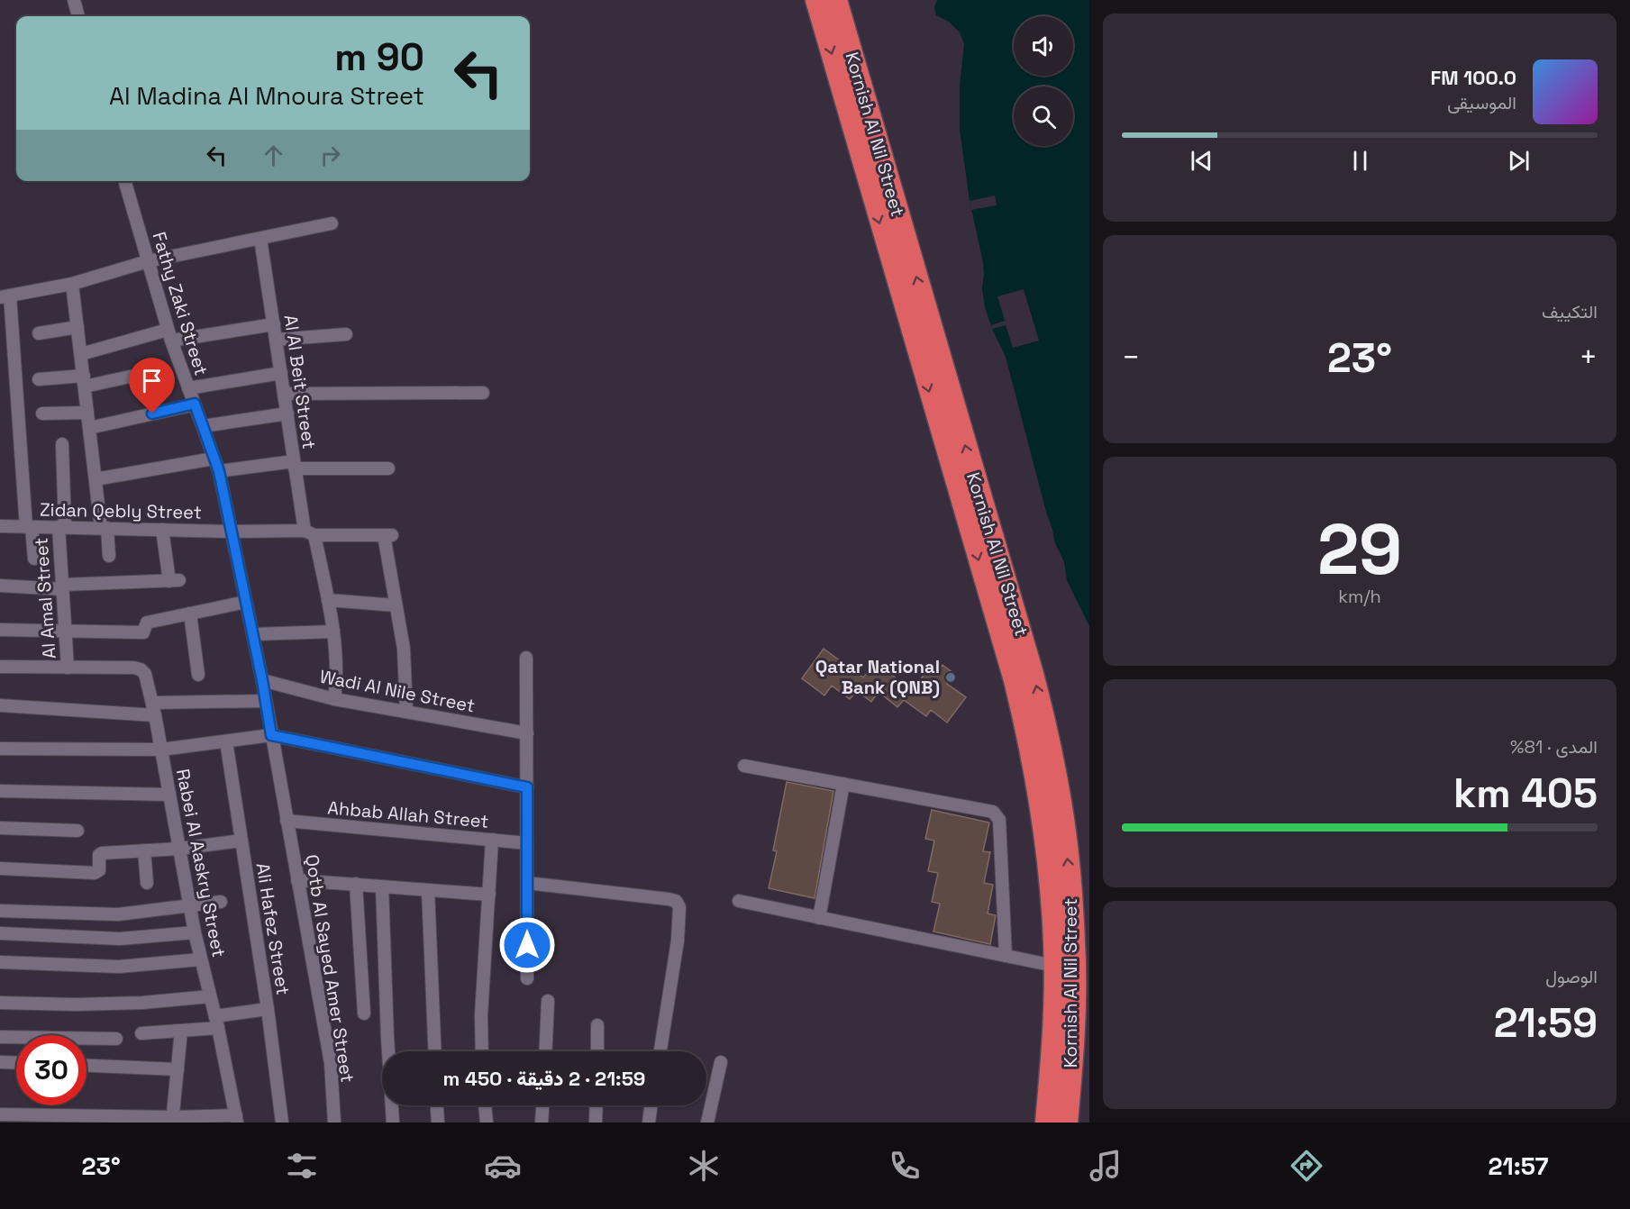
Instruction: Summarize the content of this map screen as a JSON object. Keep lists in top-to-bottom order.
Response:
{
  "streets": {
    "highway": ["Kornish Al Nil Street"],
    "street": [
      "Fathy Zaki Street",
      "Al Al Beit Street",
      "Zidan Qebly Street",
      "Al Amal Street",
      "Wadi Al Nile Street",
      "Ahbab Allah Street",
      "Rabei Al Aaskry Street",
      "Ali Hafez Street",
      "Qotb Al Sayed Amer Street"
    ]
  },
  "crossings": [
    ["Fathy Zaki Street", "Zidan Qebly Street"],
    ["Fathy Zaki Street", "Wadi Al Nile Street"],
    ["Fathy Zaki Street", "Ahbab Allah Street"],
    ["Fathy Zaki Street", "Qotb Al Sayed Amer Street"],
    ["Al Al Beit Street", "Zidan Qebly Street"],
    ["Al Al Beit Street", "Wadi Al Nile Street"],
    ["Zidan Qebly Street", "Al Amal Street"],
    ["Al Amal Street", "Rabei Al Aaskry Street"],
    ["Ahbab Allah Street", "Qotb Al Sayed Amer Street"]
  ],
  "places": ["Qatar National Bank (QNB)"],
  "page": {
    "turn": ["90 m", "Al Madina Al Mnoura Street"],
    "song": ["100.0 FM", "الموسيقى"],
    "tile": [
      "التكييف",
      ["29", "km/h"],
      ["المدى · 81%", "405 km"],
      ["الوصول", "21:59"]
    ],
    "heat": ["−", "23°", "+"],
    "limit": "30",
    "trip": "21:59 · 2 دقيقة · 450 m",
    "tabs": ["21:57", "23°"]
  }
}
